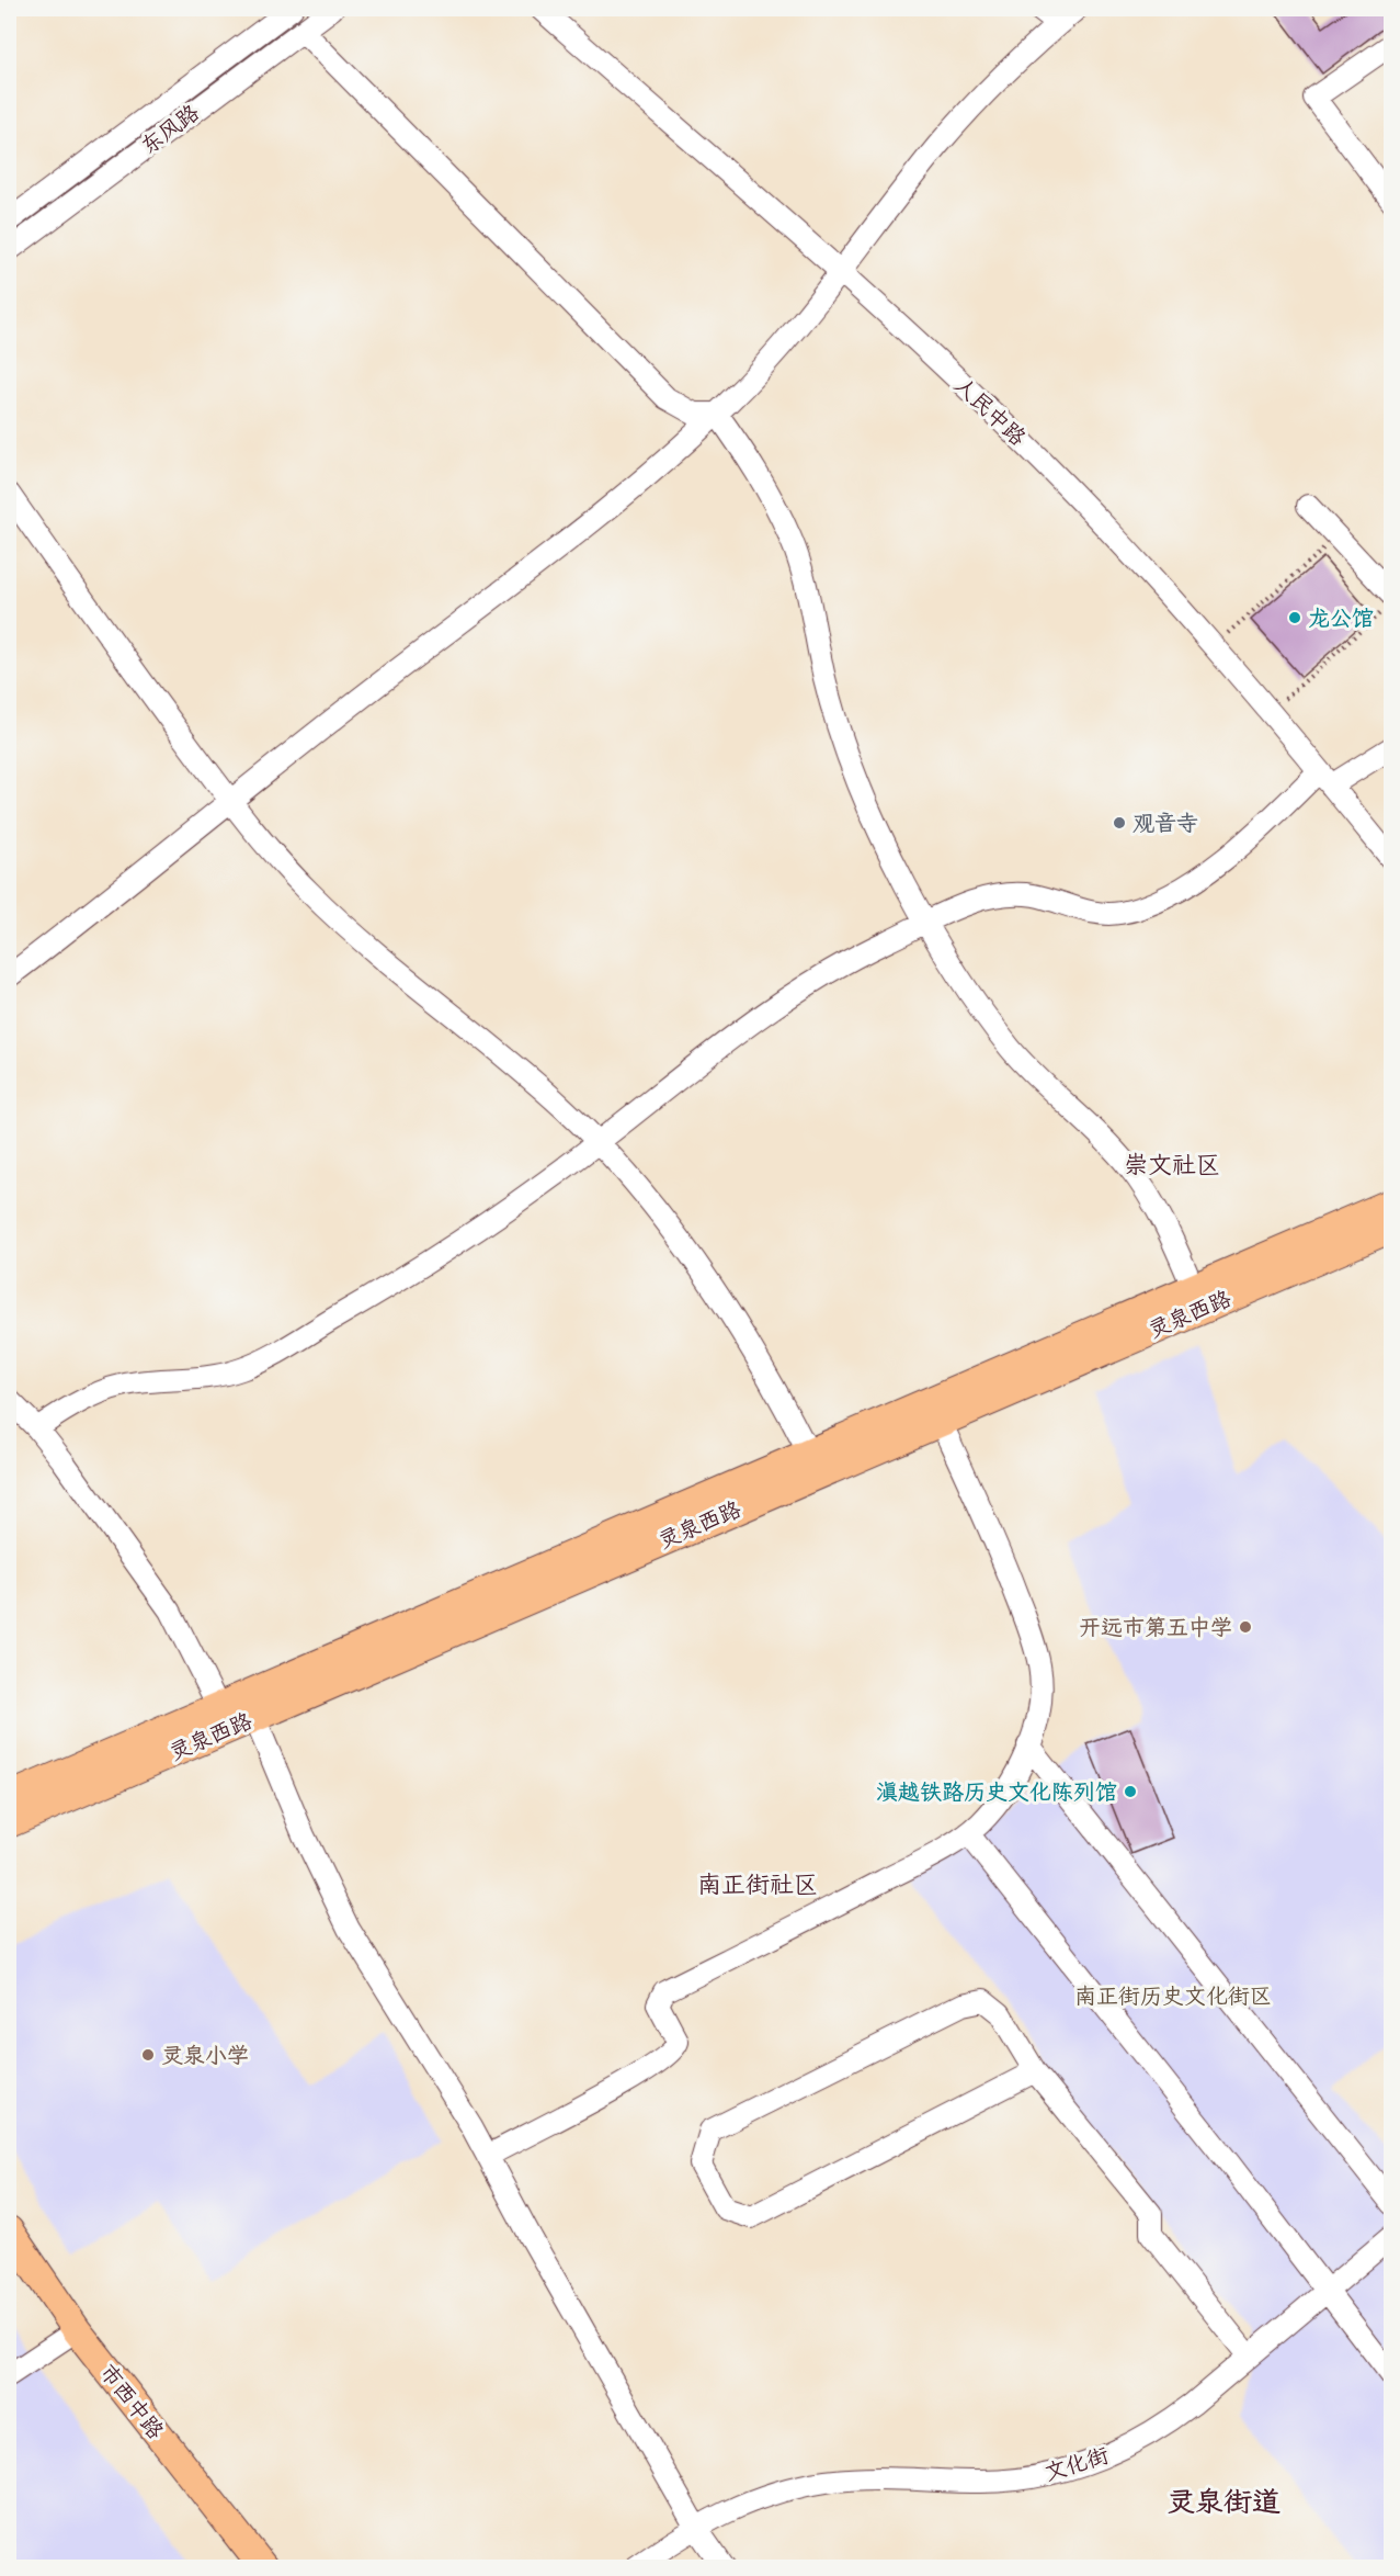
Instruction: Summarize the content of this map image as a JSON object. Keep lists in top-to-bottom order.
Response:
{
  "streets": {
    "main road": ["灵泉西路", "市西中路"],
    "street": ["东风路", "人民中路", "文化街"]
  },
  "districts": ["崇文社区", "南正街社区", "灵泉街道"],
  "parks": ["南正街历史文化街区"],
  "places": [
    "龙公馆",
    "观音寺",
    "开远市第五中学",
    "滇越铁路历史文化陈列馆",
    "灵泉小学"
  ]
}
